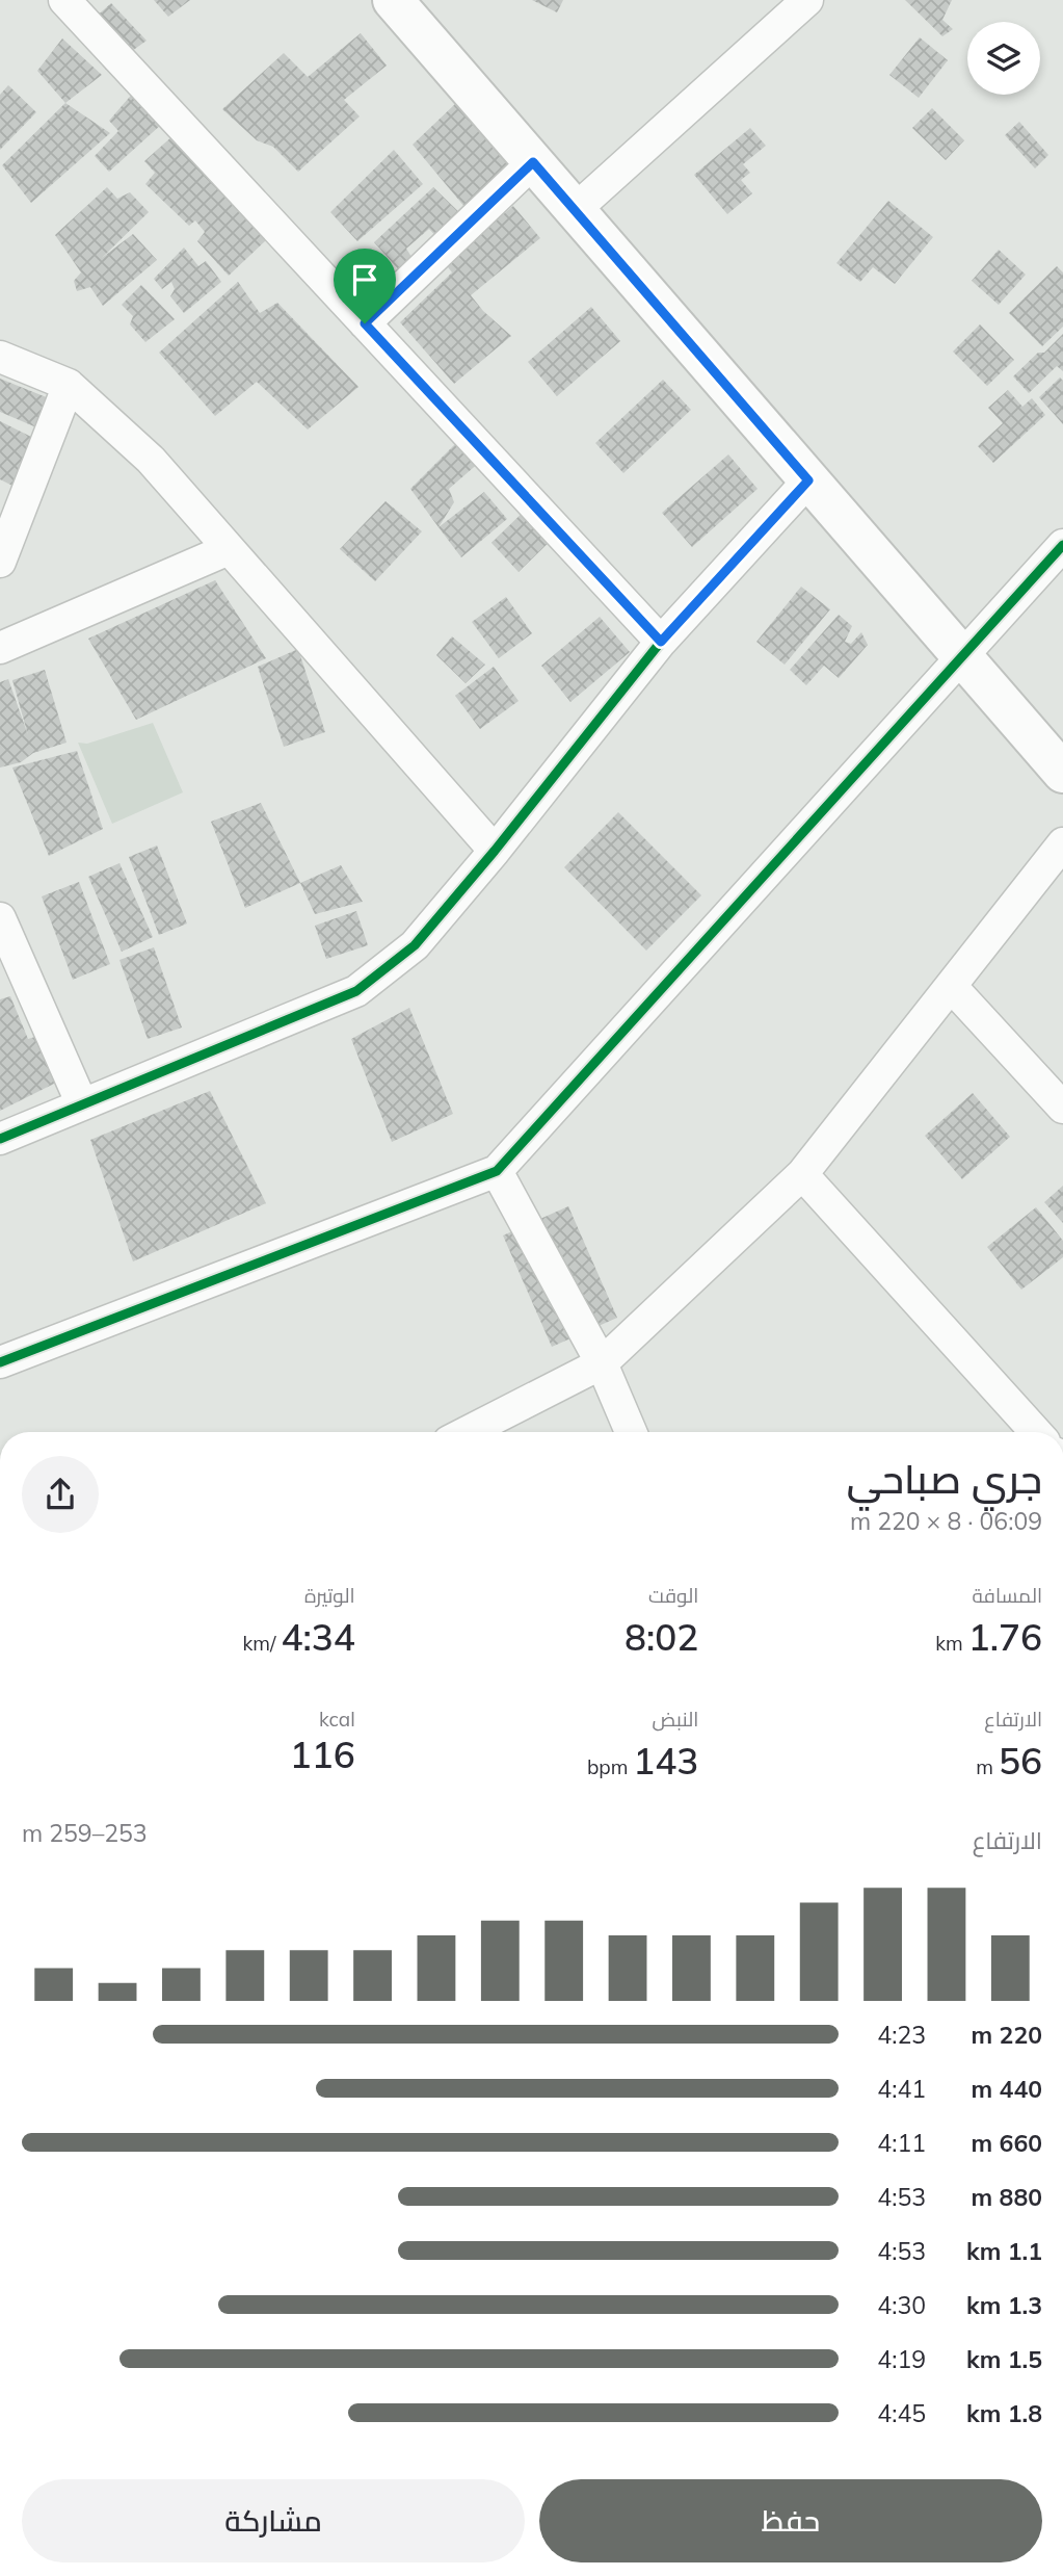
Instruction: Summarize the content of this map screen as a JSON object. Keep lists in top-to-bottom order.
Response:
{
  "page": {
    "heading": ["جري صباحي", "06:09 · 8 × 220 m"],
    "stats": [
      ["المسافة", "1.76 km"],
      ["الوقت", "8:02"],
      ["الوتيرة", "4:34 /km"],
      ["الارتفاع", "56 m"],
      ["النبض", "143 bpm"],
      ["kcal", "116"]
    ],
    "chart": ["الارتفاع", "253–259 m"],
    "list": [
      {
        "name": "220 m",
        "note": "4:23"
      },
      {
        "name": "440 m",
        "note": "4:41"
      },
      {
        "name": "660 m",
        "note": "4:11"
      },
      {
        "name": "880 m",
        "note": "4:53"
      },
      {
        "name": "1.1 km",
        "note": "4:53"
      },
      {
        "name": "1.3 km",
        "note": "4:30"
      },
      {
        "name": "1.5 km",
        "note": "4:19"
      },
      {
        "name": "1.8 km",
        "note": "4:45"
      }
    ],
    "buttons": ["حفظ", "مشاركة"]
  }
}
